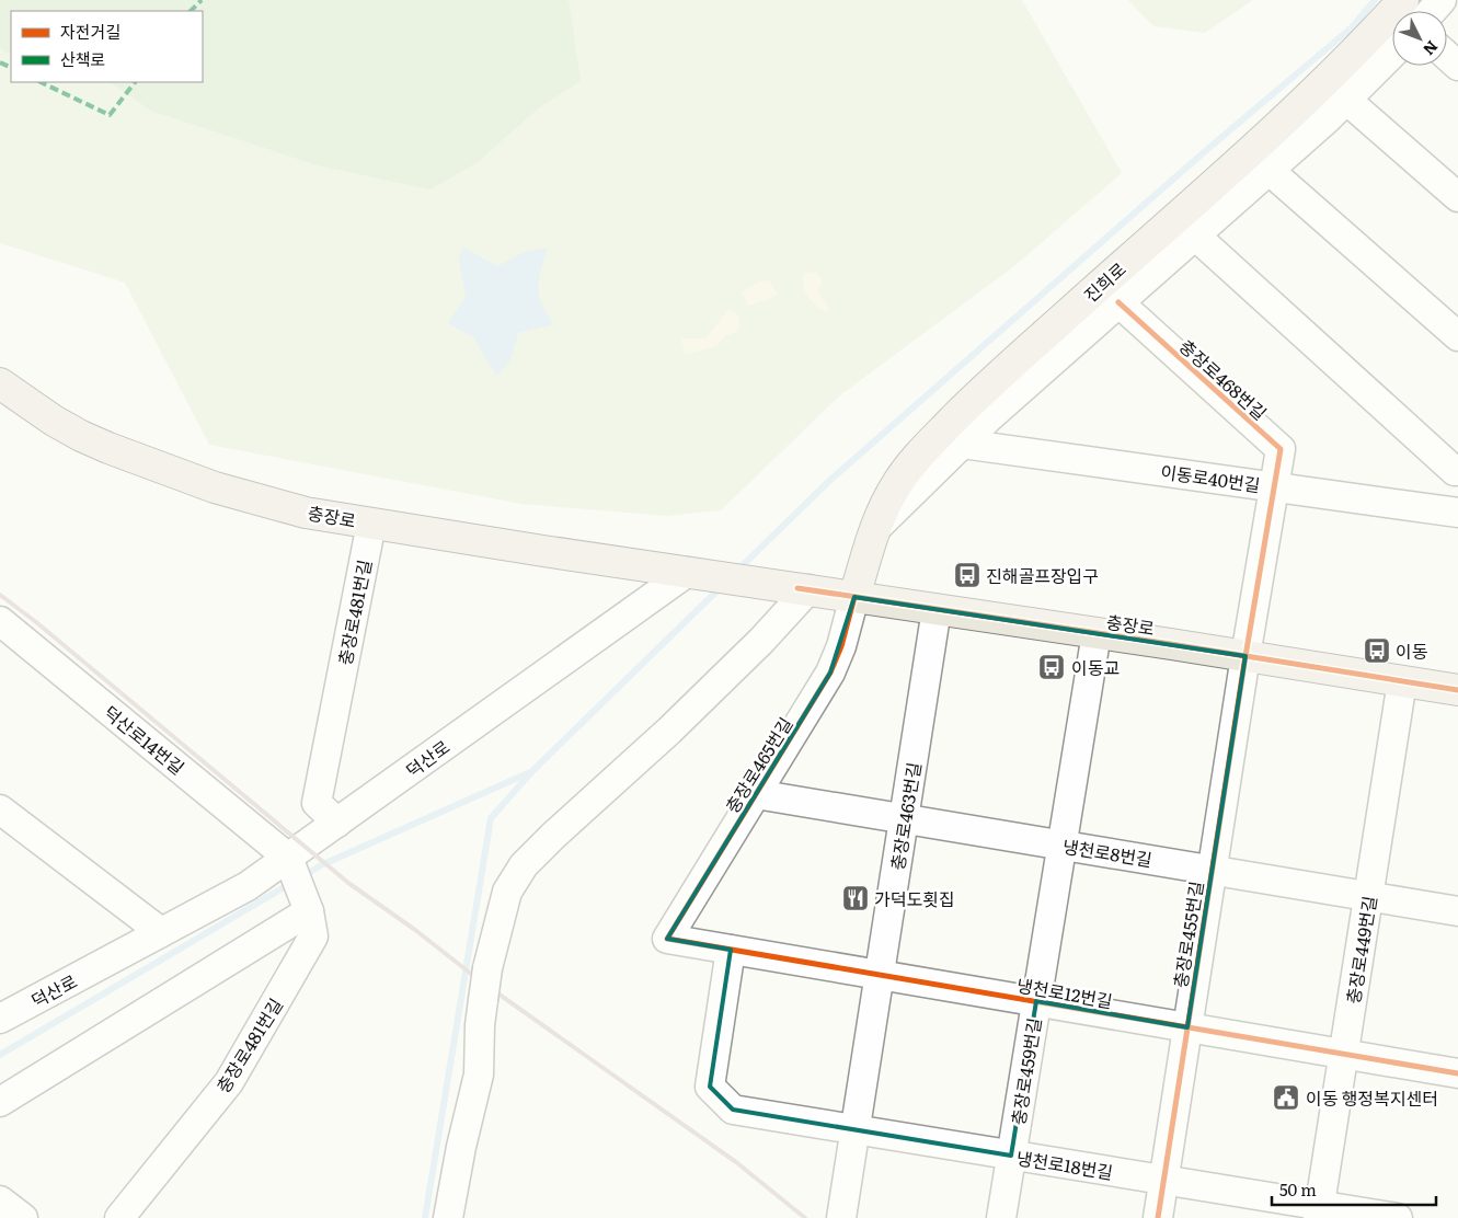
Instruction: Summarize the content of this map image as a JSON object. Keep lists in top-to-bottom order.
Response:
{
  "streets": {
    "main road": ["진희로", "충장로"],
    "street": [
      "충장로468번길",
      "이동로40번길",
      "충장로481번길",
      "덕산로14번길",
      "덕산로",
      "충장로465번길",
      "충장로463번길",
      "냉천로8번길",
      "충장로455번길",
      "충장로449번길",
      "냉천로12번길",
      "충장로459번길",
      "냉천로18번길"
    ]
  },
  "crossings": [
    ["진희로", "충장로"],
    ["진희로", "충장로465번길"],
    ["충장로468번길", "이동로40번길"],
    ["충장로468번길", "충장로455번길"],
    ["이동로40번길", "충장로455번길"],
    ["충장로", "충장로481번길"],
    ["충장로", "덕산로"],
    ["충장로", "충장로465번길"],
    ["충장로", "충장로463번길"],
    ["충장로", "충장로455번길"],
    ["충장로", "충장로449번길"],
    ["충장로", "충장로459번길"],
    ["충장로481번길", "덕산로14번길"],
    ["충장로481번길", "덕산로"],
    ["덕산로14번길", "덕산로"],
    ["충장로465번길", "냉천로8번길"],
    ["충장로465번길", "냉천로12번길"],
    ["충장로463번길", "냉천로8번길"],
    ["충장로463번길", "냉천로12번길"],
    ["충장로463번길", "냉천로18번길"],
    ["냉천로8번길", "충장로455번길"],
    ["냉천로8번길", "충장로449번길"],
    ["냉천로8번길", "충장로459번길"],
    ["충장로455번길", "냉천로12번길"],
    ["충장로455번길", "냉천로18번길"],
    ["충장로449번길", "냉천로12번길"],
    ["충장로449번길", "냉천로18번길"],
    ["냉천로12번길", "충장로459번길"],
    ["냉천로12번길", "냉천로18번길"],
    ["충장로459번길", "냉천로18번길"]
  ],
  "places": {
    "bus stop": ["진해골프장입구", "이동", "이동교"],
    "restaurant": ["가덕도횟집"],
    "public building": ["이동 행정복지센터"]
  },
  "legend": ["자전거길", "산책로"],
  "scale_bar": "50 m",
  "north": "bottom right"
}
